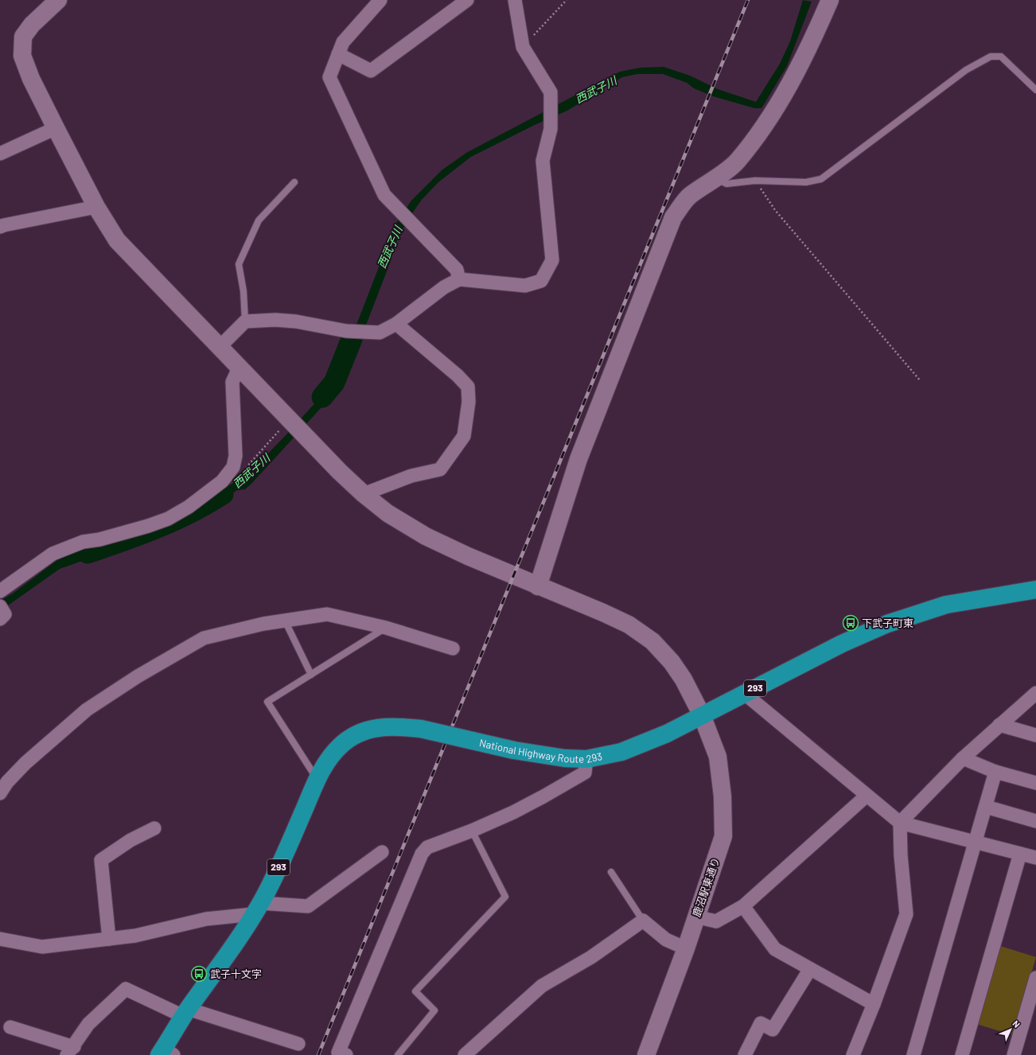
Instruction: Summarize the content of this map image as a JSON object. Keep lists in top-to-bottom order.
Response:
{
  "streets": {
    "highway": ["293", "National Highway Route 293"],
    "street": ["鹿沼駅東通り"]
  },
  "crossings": [
    ["National Highway Route 293", "鹿沼駅東通り"]
  ],
  "water": ["西武子川"],
  "places": {
    "bus stop": ["下武子町東", "武子十文字"]
  },
  "north": "top right"
}
